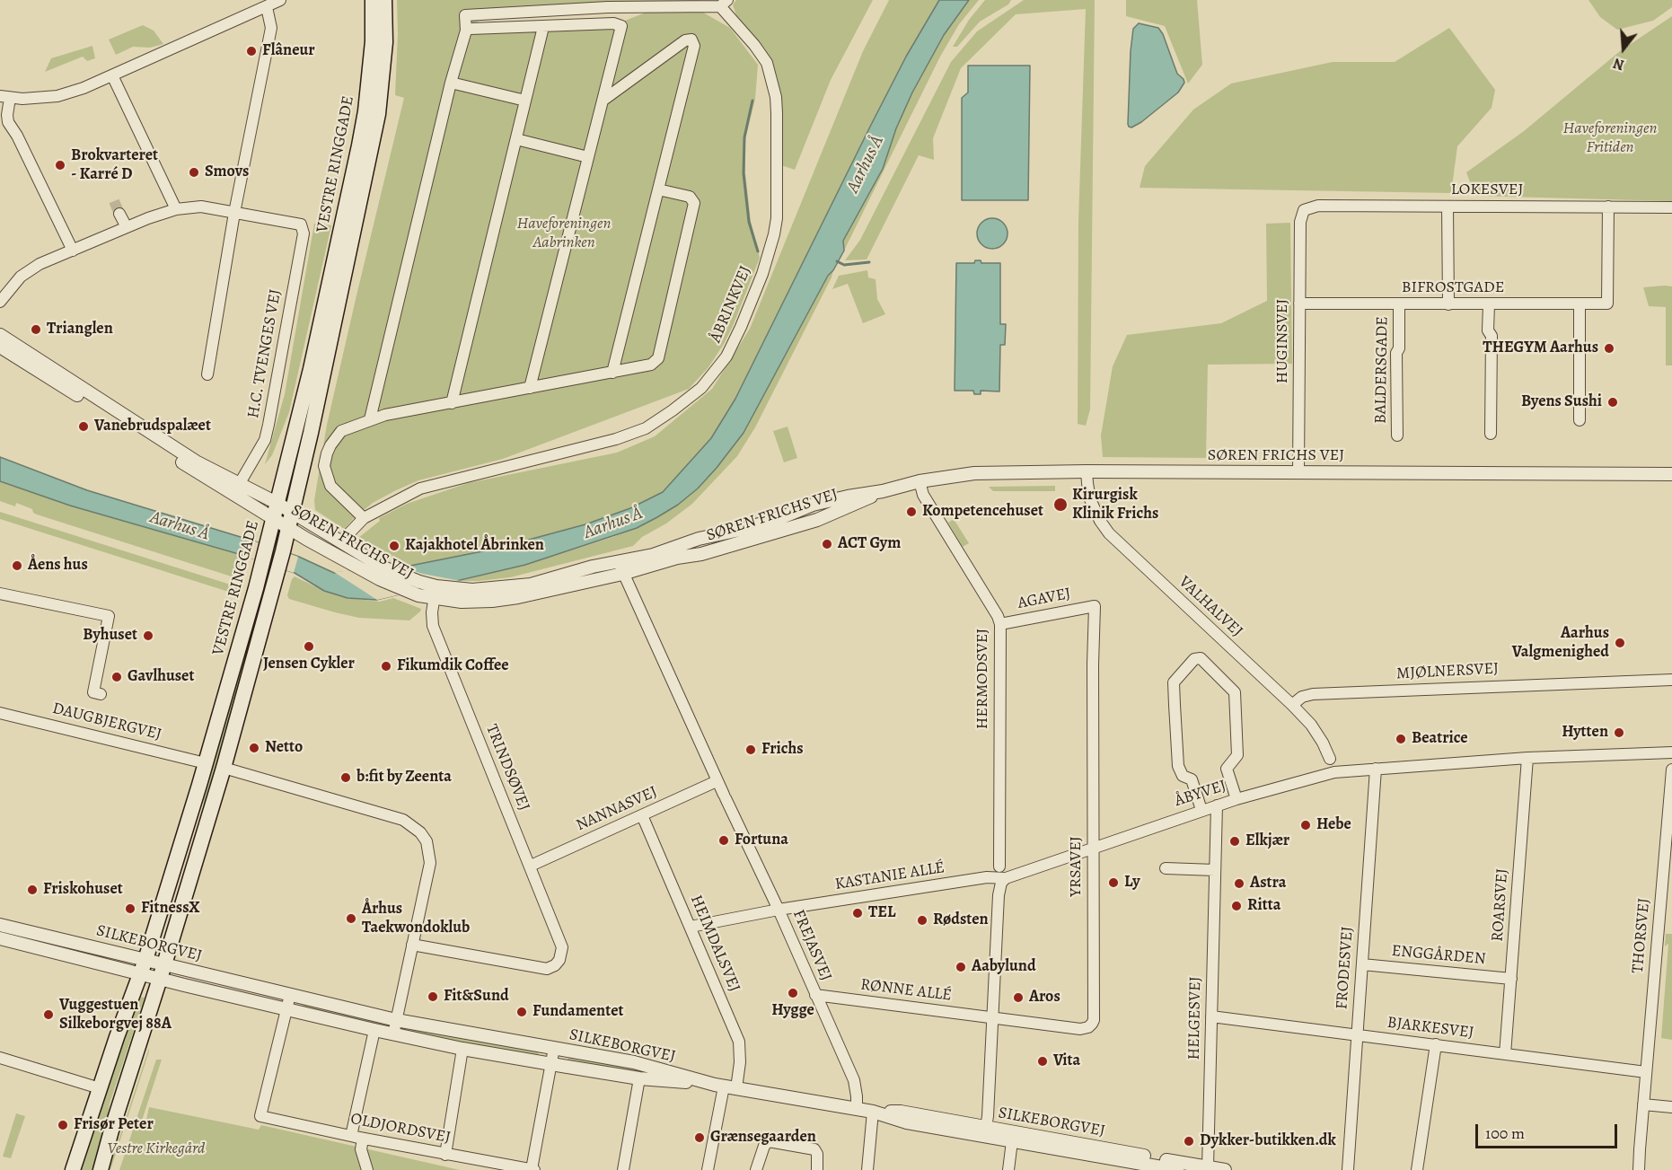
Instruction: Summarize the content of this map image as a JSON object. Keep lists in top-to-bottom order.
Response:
{
  "streets": {
    "main road": ["VESTRE RINGGADE"],
    "street": [
      "LOKESVEJ",
      "BIFROSTGADE",
      "ÅBRINKVEJ",
      "HUGINSVEJ",
      "H.C. TVENGES VEJ",
      "BALDERSGADE",
      "SØREN FRICHS VEJ",
      "AGAVEJ",
      "VALHALVEJ",
      "MJØLNERSVEJ",
      "HERMODSVEJ",
      "DAUGBJERGVEJ",
      "TRINDSØVEJ",
      "ÅBYVEJ",
      "NANNASVEJ",
      "YRSAVEJ",
      "KASTANIE ALLÉ",
      "ROARSVEJ",
      "THORSVEJ",
      "SILKEBORGVEJ",
      "HEIMDALSVEJ",
      "FREJASVEJ",
      "ENGGÅRDEN",
      "FRODESVEJ",
      "RØNNE ALLÉ",
      "HELGESVEJ",
      "BJARKESVEJ",
      "OLDJORDSVEJ"
    ]
  },
  "crossings": [
    ["VESTRE RINGGADE", "SØREN FRICHS VEJ"],
    ["VESTRE RINGGADE", "DAUGBJERGVEJ"],
    ["VESTRE RINGGADE", "SILKEBORGVEJ"],
    ["LOKESVEJ", "BIFROSTGADE"],
    ["LOKESVEJ", "HUGINSVEJ"],
    ["BIFROSTGADE", "HUGINSVEJ"],
    ["BIFROSTGADE", "BALDERSGADE"],
    ["ÅBRINKVEJ", "SØREN FRICHS VEJ"],
    ["HUGINSVEJ", "SØREN FRICHS VEJ"],
    ["H.C. TVENGES VEJ", "SØREN FRICHS VEJ"],
    ["SØREN FRICHS VEJ", "VALHALVEJ"],
    ["SØREN FRICHS VEJ", "HERMODSVEJ"],
    ["SØREN FRICHS VEJ", "TRINDSØVEJ"],
    ["SØREN FRICHS VEJ", "FREJASVEJ"],
    ["AGAVEJ", "HERMODSVEJ"],
    ["AGAVEJ", "YRSAVEJ"],
    ["VALHALVEJ", "MJØLNERSVEJ"],
    ["TRINDSØVEJ", "NANNASVEJ"],
    ["ÅBYVEJ", "YRSAVEJ"],
    ["ÅBYVEJ", "KASTANIE ALLÉ"],
    ["ÅBYVEJ", "ROARSVEJ"],
    ["ÅBYVEJ", "FRODESVEJ"],
    ["ÅBYVEJ", "HELGESVEJ"],
    ["NANNASVEJ", "HEIMDALSVEJ"],
    ["NANNASVEJ", "FREJASVEJ"],
    ["YRSAVEJ", "RØNNE ALLÉ"],
    ["KASTANIE ALLÉ", "HEIMDALSVEJ"],
    ["KASTANIE ALLÉ", "FREJASVEJ"],
    ["ROARSVEJ", "ENGGÅRDEN"],
    ["ROARSVEJ", "BJARKESVEJ"],
    ["THORSVEJ", "BJARKESVEJ"],
    ["SILKEBORGVEJ", "HEIMDALSVEJ"],
    ["SILKEBORGVEJ", "FREJASVEJ"],
    ["SILKEBORGVEJ", "HELGESVEJ"],
    ["SILKEBORGVEJ", "OLDJORDSVEJ"],
    ["FREJASVEJ", "RØNNE ALLÉ"],
    ["ENGGÅRDEN", "FRODESVEJ"],
    ["FRODESVEJ", "BJARKESVEJ"],
    ["HELGESVEJ", "BJARKESVEJ"]
  ],
  "water": ["Aarhus Å"],
  "parks": ["Haveforeningen Fritiden", "Haveforeningen Aabrinken", "Vestre Kirkegård"],
  "places": [
    "Flâneur",
    "Brokvarteret - Karré D",
    "Smovs",
    "Trianglen",
    "THEGYM Aarhus",
    "Byens Sushi",
    "Vanebrudspalæet",
    "Kirurgisk Klinik Frichs",
    "Kompetencehuset",
    "ACT Gym",
    "Kajakhotel Åbrinken",
    "Åens hus",
    "Byhuset",
    "Aarhus Valgmenighed",
    "Jensen Cykler",
    "Fikumdik Coffee",
    "Gavlhuset",
    "Hytten",
    "Beatrice",
    "Netto",
    "Frichs",
    "b:fit by Zeenta",
    "Hebe",
    "Fortuna",
    "Elkjær",
    "Ly",
    "Astra",
    "Friskohuset",
    "Ritta",
    "FitnessX",
    "TEL",
    "Århus Taekwondoklub",
    "Rødsten",
    "Aabylund",
    "Hygge",
    "Fit&Sund",
    "Aros",
    "Fundamentet",
    "Vuggestuen Silkeborgvej 88A",
    "Vita",
    "Frisør Peter",
    "Grænsegaarden",
    "Dykker-butikken.dk"
  ],
  "scale_bar": "100 m",
  "north": "bottom"
}
